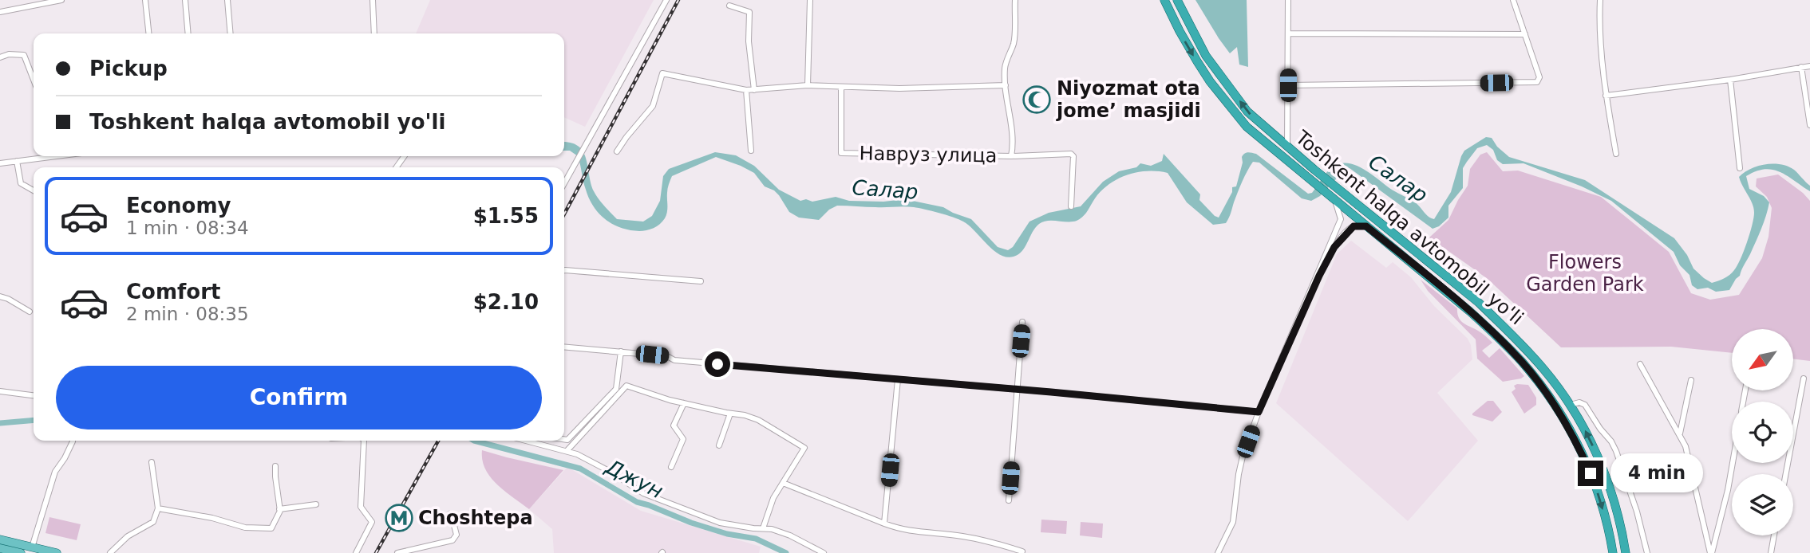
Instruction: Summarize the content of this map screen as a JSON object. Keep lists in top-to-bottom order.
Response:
{
  "streets": {
    "highway": ["Toshkent halqa avtomobil yo'li"],
    "street": ["Навруз улица"]
  },
  "water": ["Салар", "Джун"],
  "parks": ["Flowers Garden Park"],
  "places": {
    "mosque": ["Niyozmat ota jome’ masjidi"],
    "metro station": ["Choshtepa"]
  },
  "north": "bottom left",
  "page": {
    "banner": ["Pickup", "Toshkent halqa avtomobil yo'li"],
    "list": [
      {
        "name": "Economy",
        "note": "1 min · 08:34",
        "value": "$1.55"
      },
      {
        "name": "Comfort",
        "note": "2 min · 08:35",
        "value": "$2.10"
      }
    ],
    "buttons": "Confirm",
    "bubble": "4 min"
  }
}
